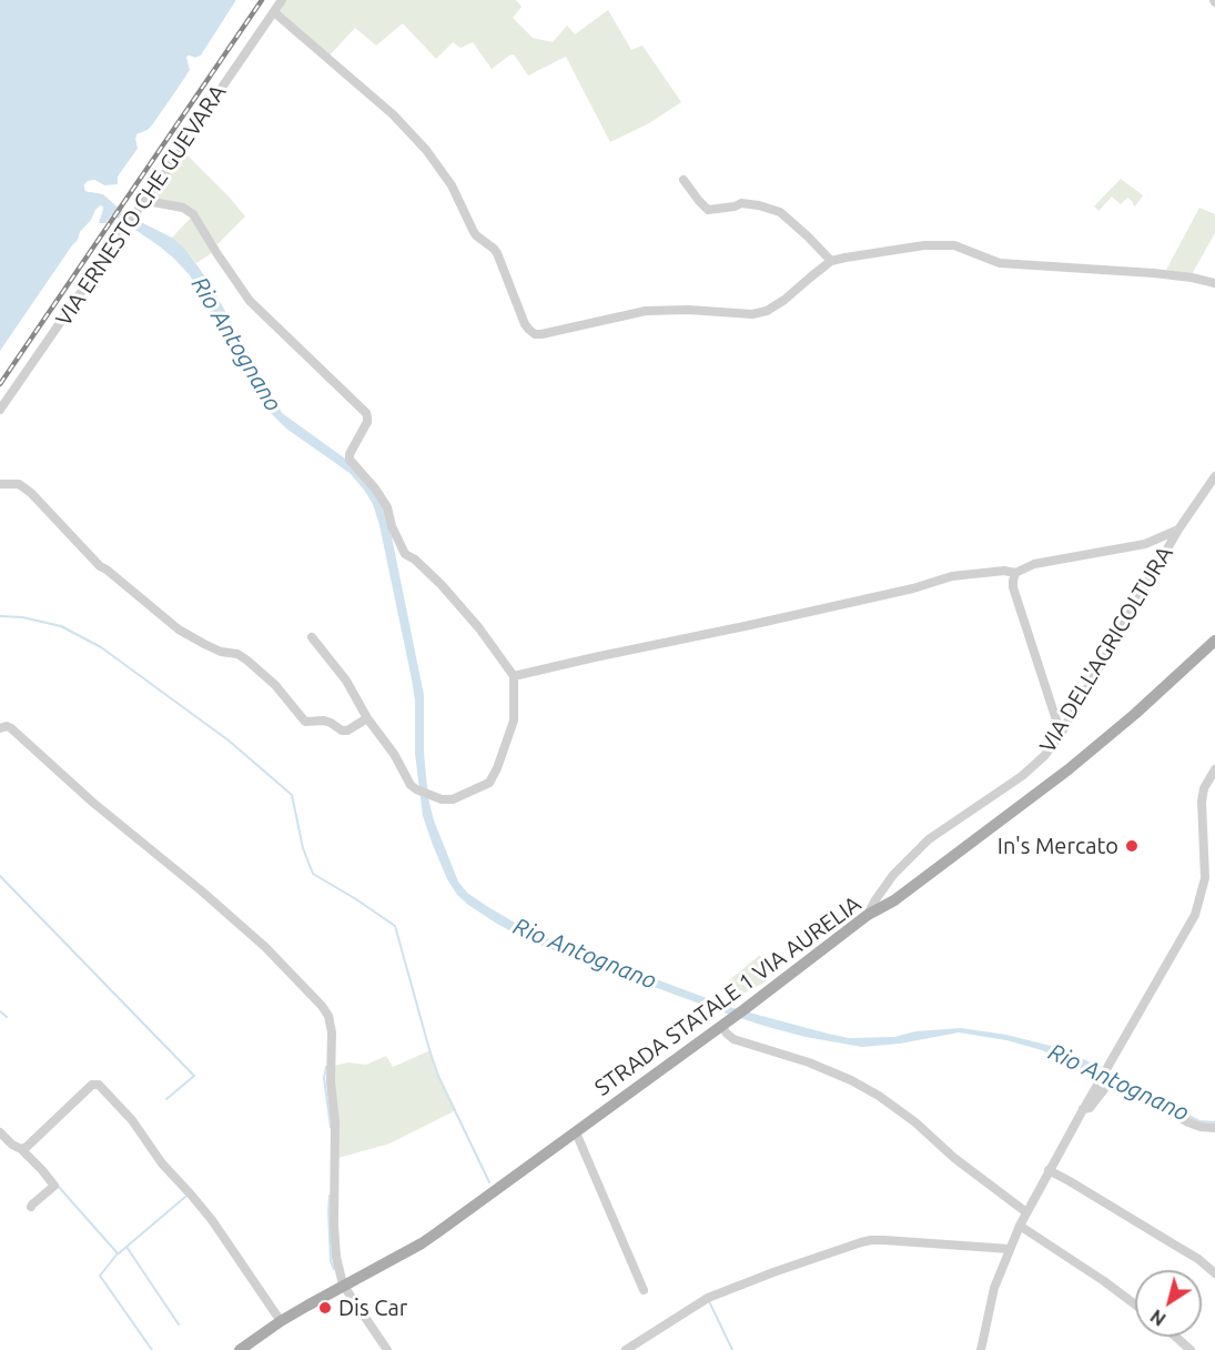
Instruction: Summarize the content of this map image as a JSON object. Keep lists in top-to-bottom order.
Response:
{
  "streets": {
    "main road": ["STRADA STATALE 1 VIA AURELIA"],
    "street": ["VIA ERNESTO CHE GUEVARA", "VIA DELL'AGRICOLTURA"]
  },
  "crossings": [
    ["VIA DELL'AGRICOLTURA", "STRADA STATALE 1 VIA AURELIA"]
  ],
  "water": ["Rio Antognano"],
  "places": ["In's Mercato", "Dis Car"],
  "north": "bottom left"
}
